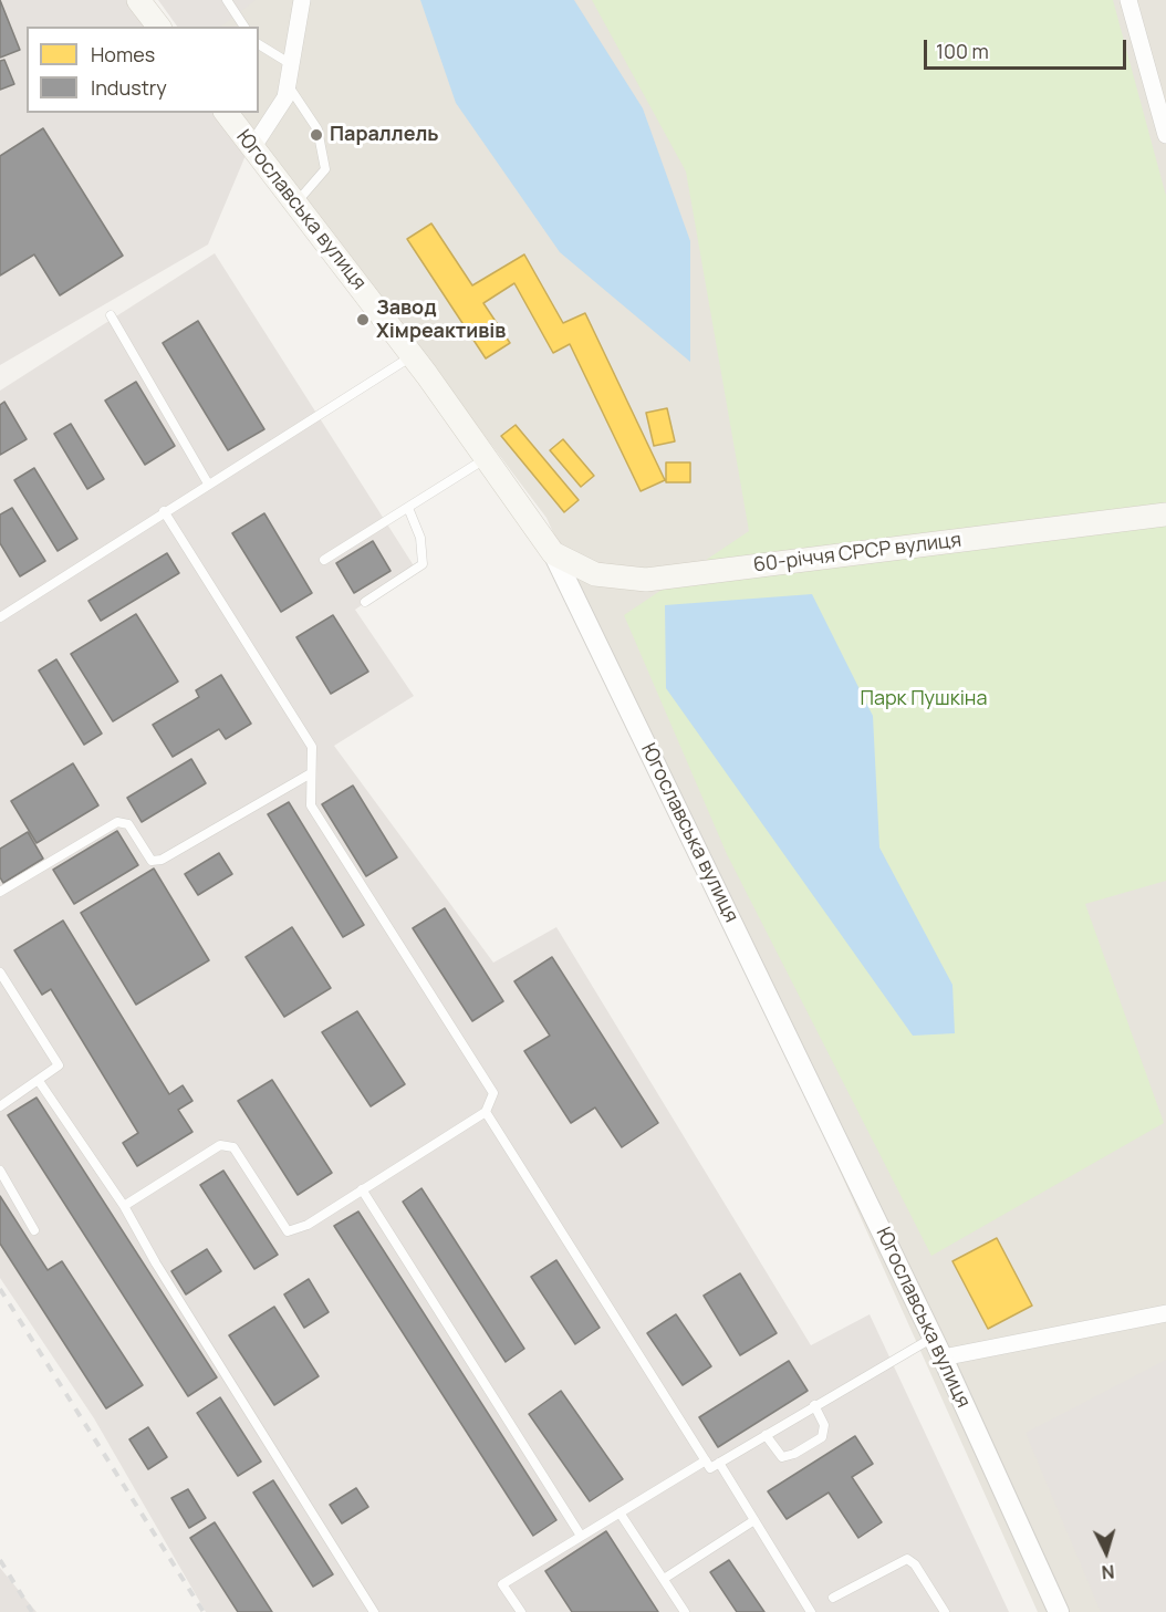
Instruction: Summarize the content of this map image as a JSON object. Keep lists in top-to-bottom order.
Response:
{
  "streets": {
    "main road": ["Югославська вулиця", "60-річчя СРСР вулиця"]
  },
  "crossings": [
    ["Югославська вулиця", "60-річчя СРСР вулиця"]
  ],
  "parks": ["Парк Пушкіна"],
  "places": ["Параллель", "Завод Хімреактивів"],
  "legend": ["Homes", "Industry"],
  "scale_bar": "100 m",
  "north": "bottom"
}
